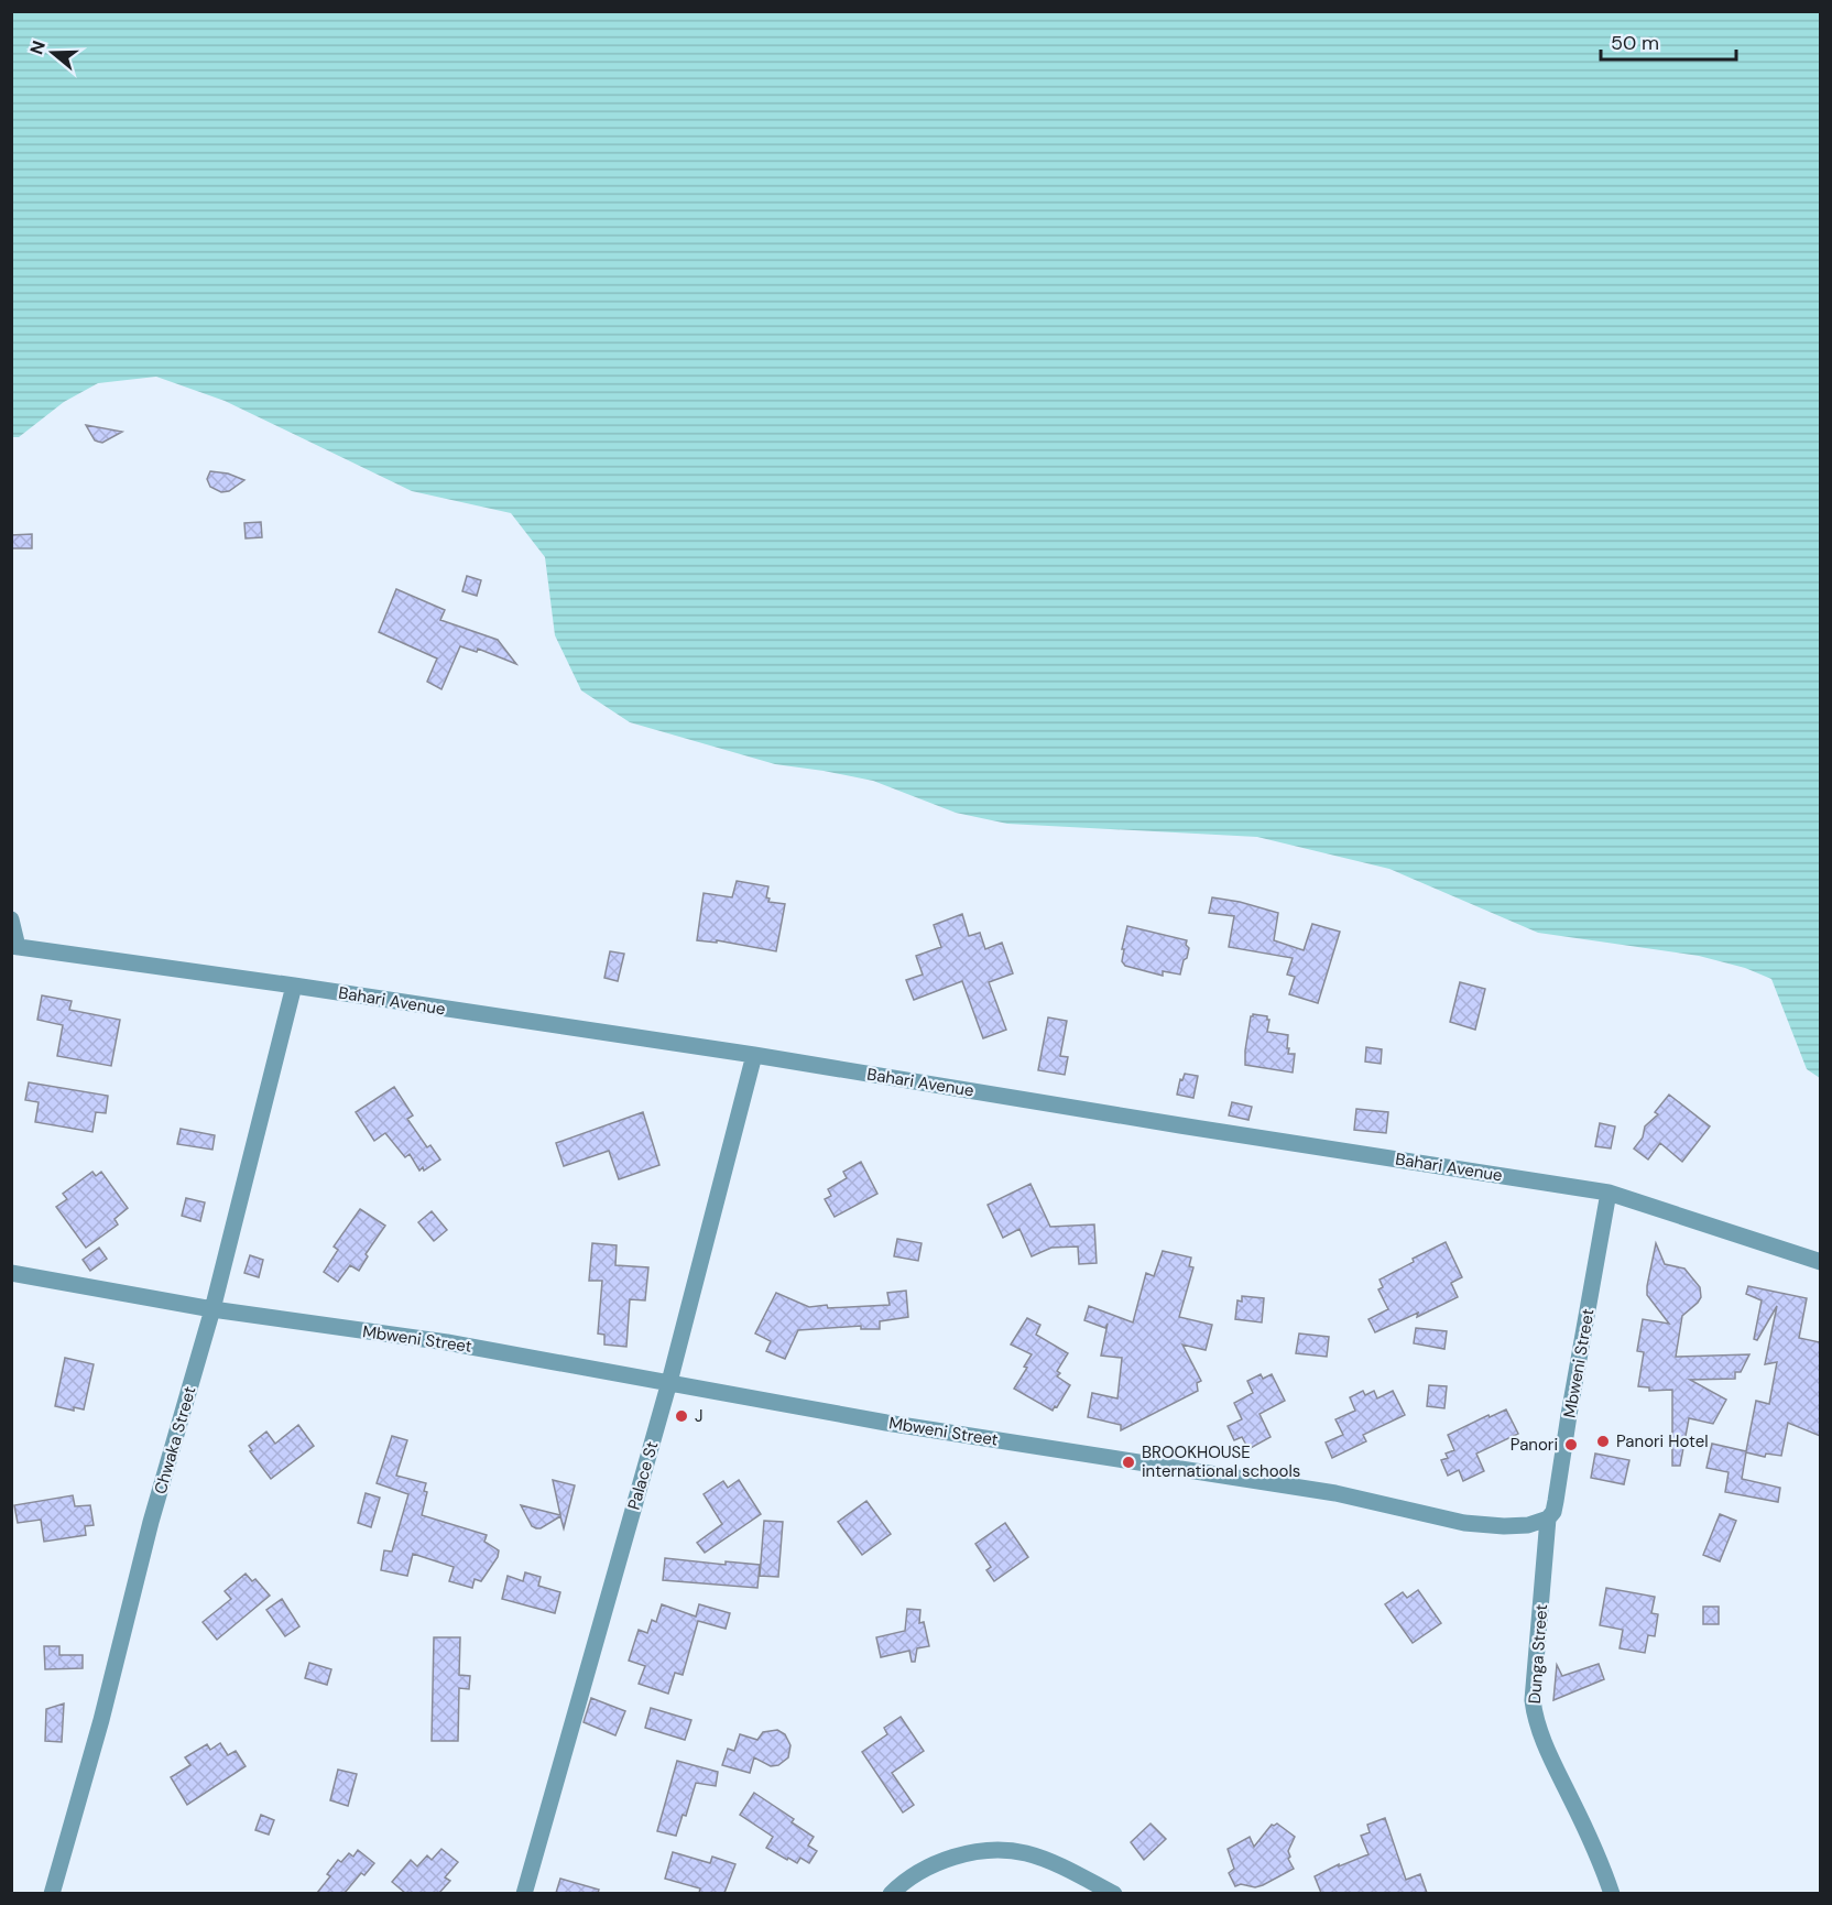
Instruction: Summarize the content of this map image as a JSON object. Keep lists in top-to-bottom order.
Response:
{
  "streets": {
    "street": [
      "Bahari Avenue",
      "Mbweni Street",
      "Chwaka Street",
      "Palace St",
      "Dunga Street"
    ]
  },
  "crossings": [
    ["Bahari Avenue", "Mbweni Street"],
    ["Bahari Avenue", "Chwaka Street"],
    ["Bahari Avenue", "Palace St"],
    ["Mbweni Street", "Chwaka Street"],
    ["Mbweni Street", "Palace St"],
    ["Mbweni Street", "Dunga Street"]
  ],
  "places": [
    "J",
    "Panori Hotel",
    "Panori",
    "BROOKHOUSE international schools"
  ],
  "scale_bar": "50 m",
  "north": "left"
}
